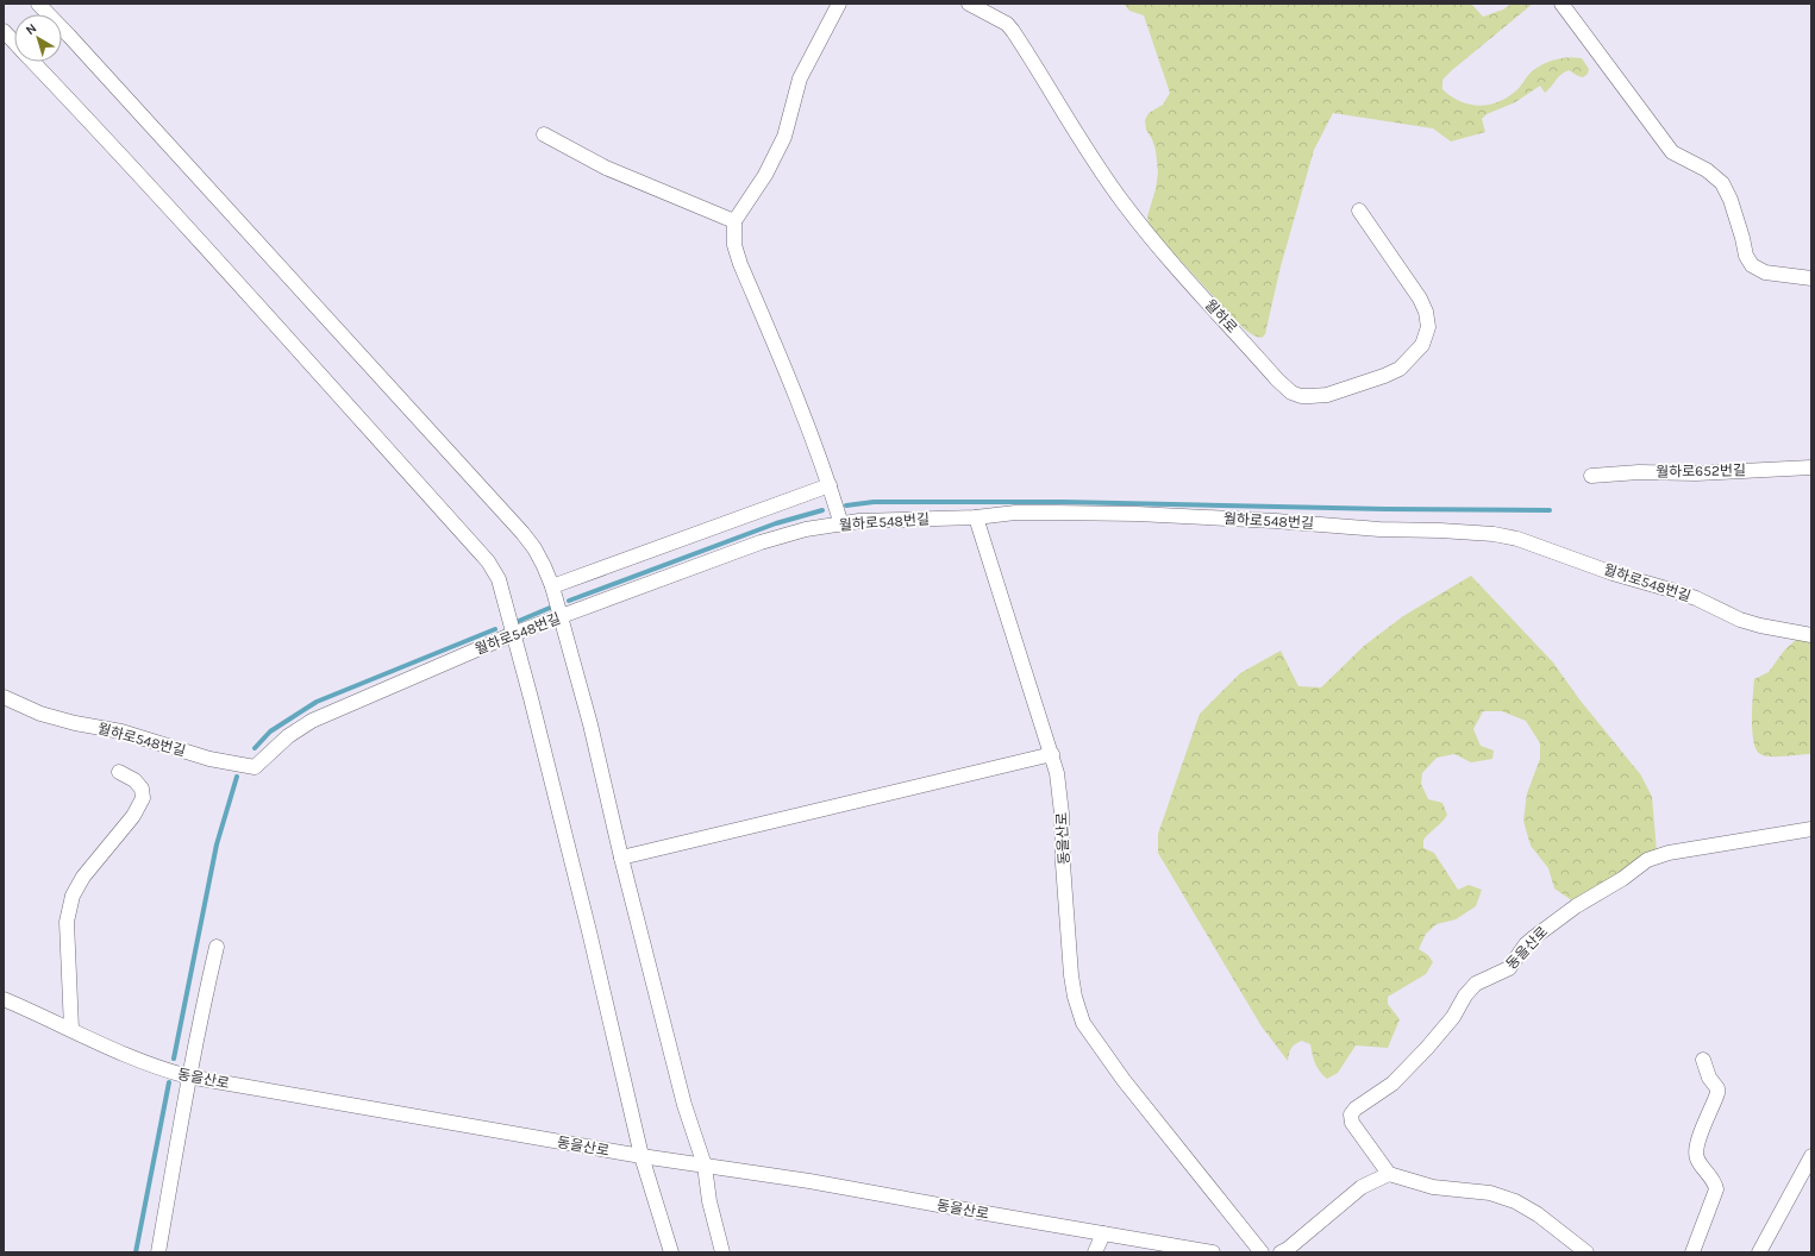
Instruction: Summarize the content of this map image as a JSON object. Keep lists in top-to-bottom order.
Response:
{
  "streets": {
    "street": [
      "월하로",
      "월하로652번길",
      "월하로548번길",
      "동을산로"
    ]
  },
  "crossings": [
    ["월하로548번길", "동을산로"]
  ],
  "north": "top left"
}
